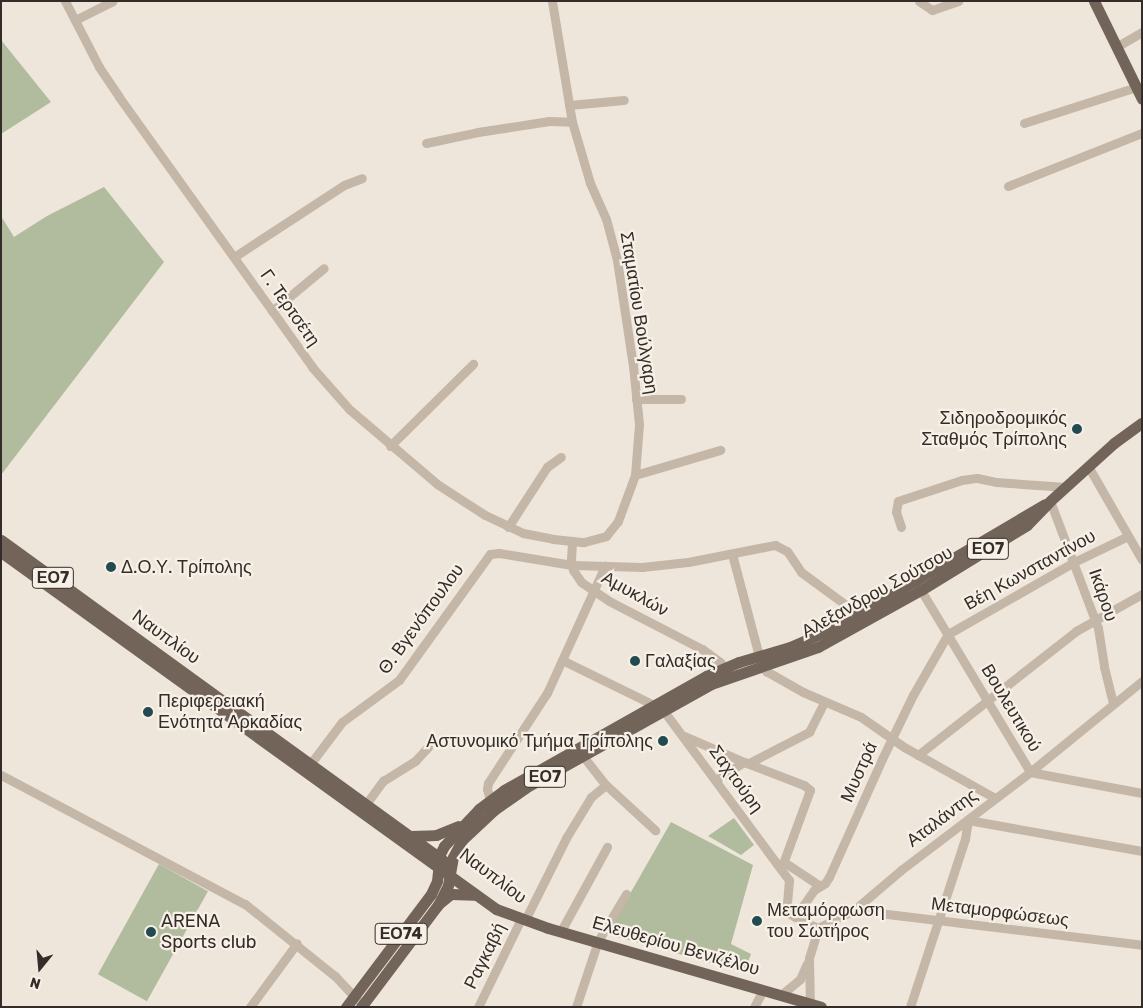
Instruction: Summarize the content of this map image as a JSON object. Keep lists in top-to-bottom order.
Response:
{
  "streets": {
    "main road": [
      "ΕΟ7",
      "Αλεξανδρου Σούτσου",
      "Ναυπλίου",
      "ΕΟ74",
      "Ελευθερίου Βενιζέλου"
    ],
    "street": [
      "Γ. Τερτσέτη",
      "Σταματίου Βούλγαρη",
      "Βέη Κωνσταντίνου",
      "Αμυκλών",
      "Ικάρου",
      "Θ. Βγενόπουλου",
      "Βουλευτικού",
      "Μυστρά",
      "Σαχτούρη",
      "Αταλάντης",
      "Μεταμορφώσεως",
      "Ραγκαβή"
    ]
  },
  "crossings": [
    ["Γ. Τερτσέτη", "Σταματίου Βούλγαρη"],
    ["ΕΟ7", "Αλεξανδρου Σούτσου"],
    ["ΕΟ7", "Ναυπλίου"],
    ["Βέη Κωνσταντίνου", "Ικάρου"],
    ["Βέη Κωνσταντίνου", "Βουλευτικού"],
    ["Βέη Κωνσταντίνου", "Μυστρά"],
    ["Αλεξανδρου Σούτσου", "Αμυκλών"],
    ["Αλεξανδρου Σούτσου", "Ικάρου"],
    ["Αλεξανδρου Σούτσου", "Ναυπλίου"],
    ["Αλεξανδρου Σούτσου", "Βουλευτικού"],
    ["Αλεξανδρου Σούτσου", "Σαχτούρη"],
    ["Αλεξανδρου Σούτσου", "ΕΟ74"],
    ["Αμυκλών", "Θ. Βγενόπουλου"],
    ["Ικάρου", "Αταλάντης"],
    ["Θ. Βγενόπουλου", "Ναυπλίου"],
    ["Ναυπλίου", "ΕΟ74"],
    ["Ναυπλίου", "Ελευθερίου Βενιζέλου"],
    ["Ναυπλίου", "Ραγκαβή"],
    ["Βουλευτικού", "Μυστρά"],
    ["Βουλευτικού", "Αταλάντης"],
    ["Αταλάντης", "Μεταμορφώσεως"],
    ["Ελευθερίου Βενιζέλου", "Ραγκαβή"]
  ],
  "places": [
    "Σιδηροδρομικός Σταθμός Τρίπολης",
    "Δ.Ο.Υ. Τρίπολης",
    "Γαλαξίας",
    "Περιφερειακή Ενότητα Αρκαδίας",
    "Αστυνομικό Τμήμα Τρίπολης",
    "Μεταμόρφωση του Σωτήρος",
    "ARENA Sports club"
  ],
  "north": "bottom"
}
